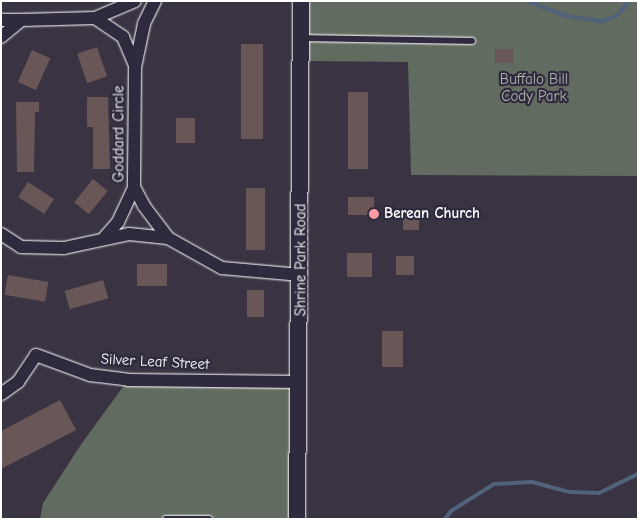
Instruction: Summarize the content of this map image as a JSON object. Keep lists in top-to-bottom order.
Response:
{
  "streets": {
    "street": ["Goddard Circle", "Shrine Park Road", "Silver Leaf Street"]
  },
  "crossings": [
    ["Goddard Circle", "Shrine Park Road"],
    ["Shrine Park Road", "Silver Leaf Street"]
  ],
  "parks": ["Buffalo Bill Cody Park"],
  "places": ["Berean Church"]
}
